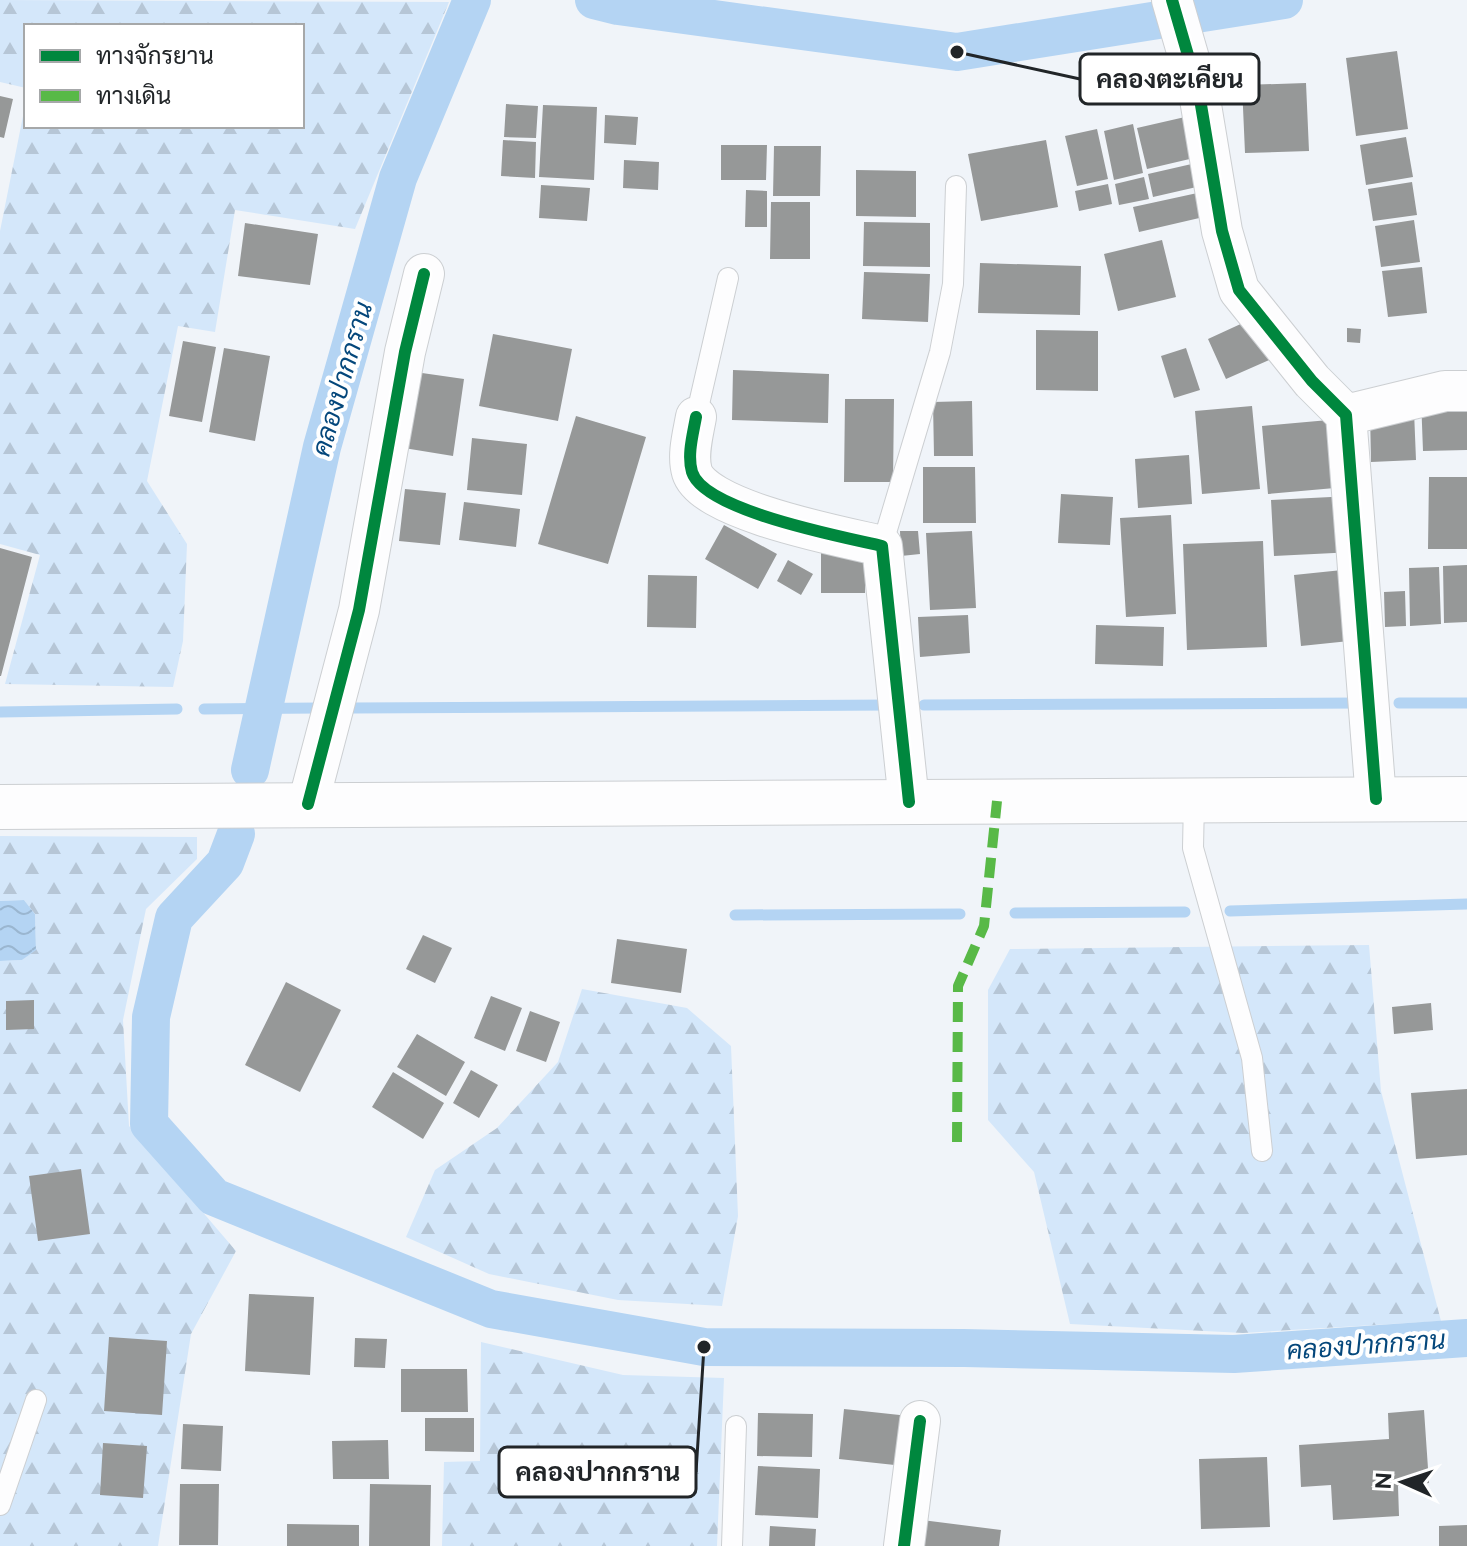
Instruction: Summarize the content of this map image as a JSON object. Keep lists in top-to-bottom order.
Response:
{
  "water": ["คลองปากกราน"],
  "places": ["คลองตะเคียน", "คลองปากกราน"],
  "legend": ["ทางจักรยาน", "ทางเดิน"],
  "north": "left"
}
